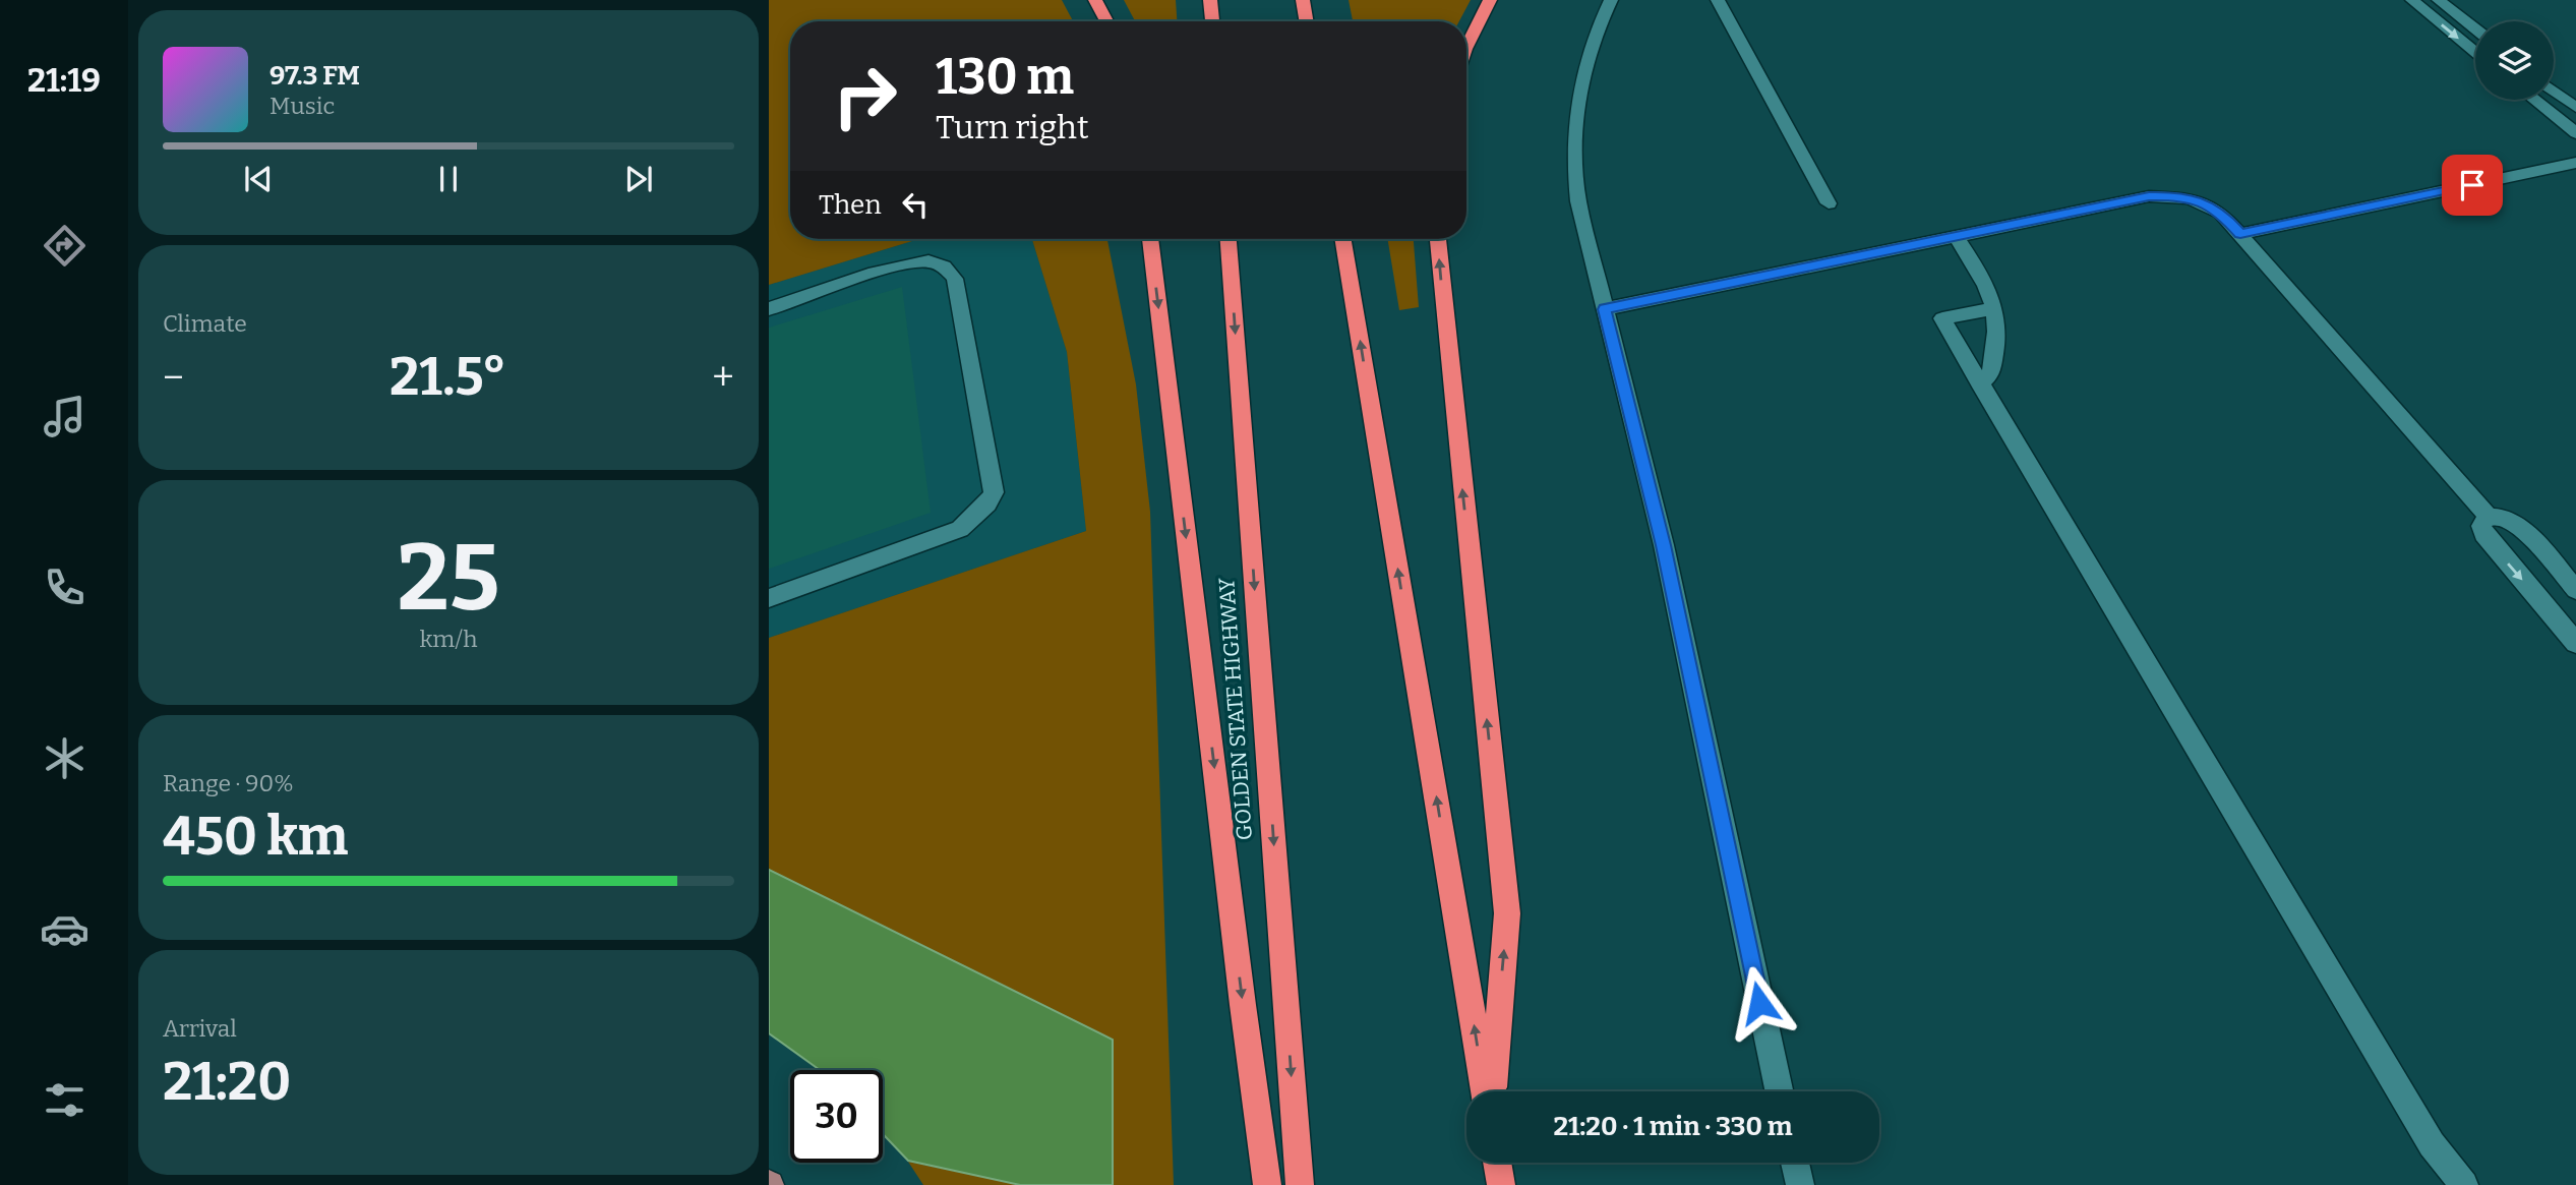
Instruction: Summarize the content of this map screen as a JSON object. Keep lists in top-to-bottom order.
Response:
{
  "streets": {
    "highway": ["GOLDEN STATE HIGHWAY"]
  },
  "page": {
    "tabs": "21:19",
    "turn": ["130 m", "Turn right"],
    "song": ["97.3 FM", "Music"],
    "then": "Then",
    "tile": [
      "Climate",
      ["25", "km/h"],
      ["Range · 90%", "450 km"],
      ["Arrival", "21:20"]
    ],
    "heat": ["−", "21.5°", "+"],
    "limit": "30",
    "trip": "21:20 · 1 min · 330 m"
  }
}
